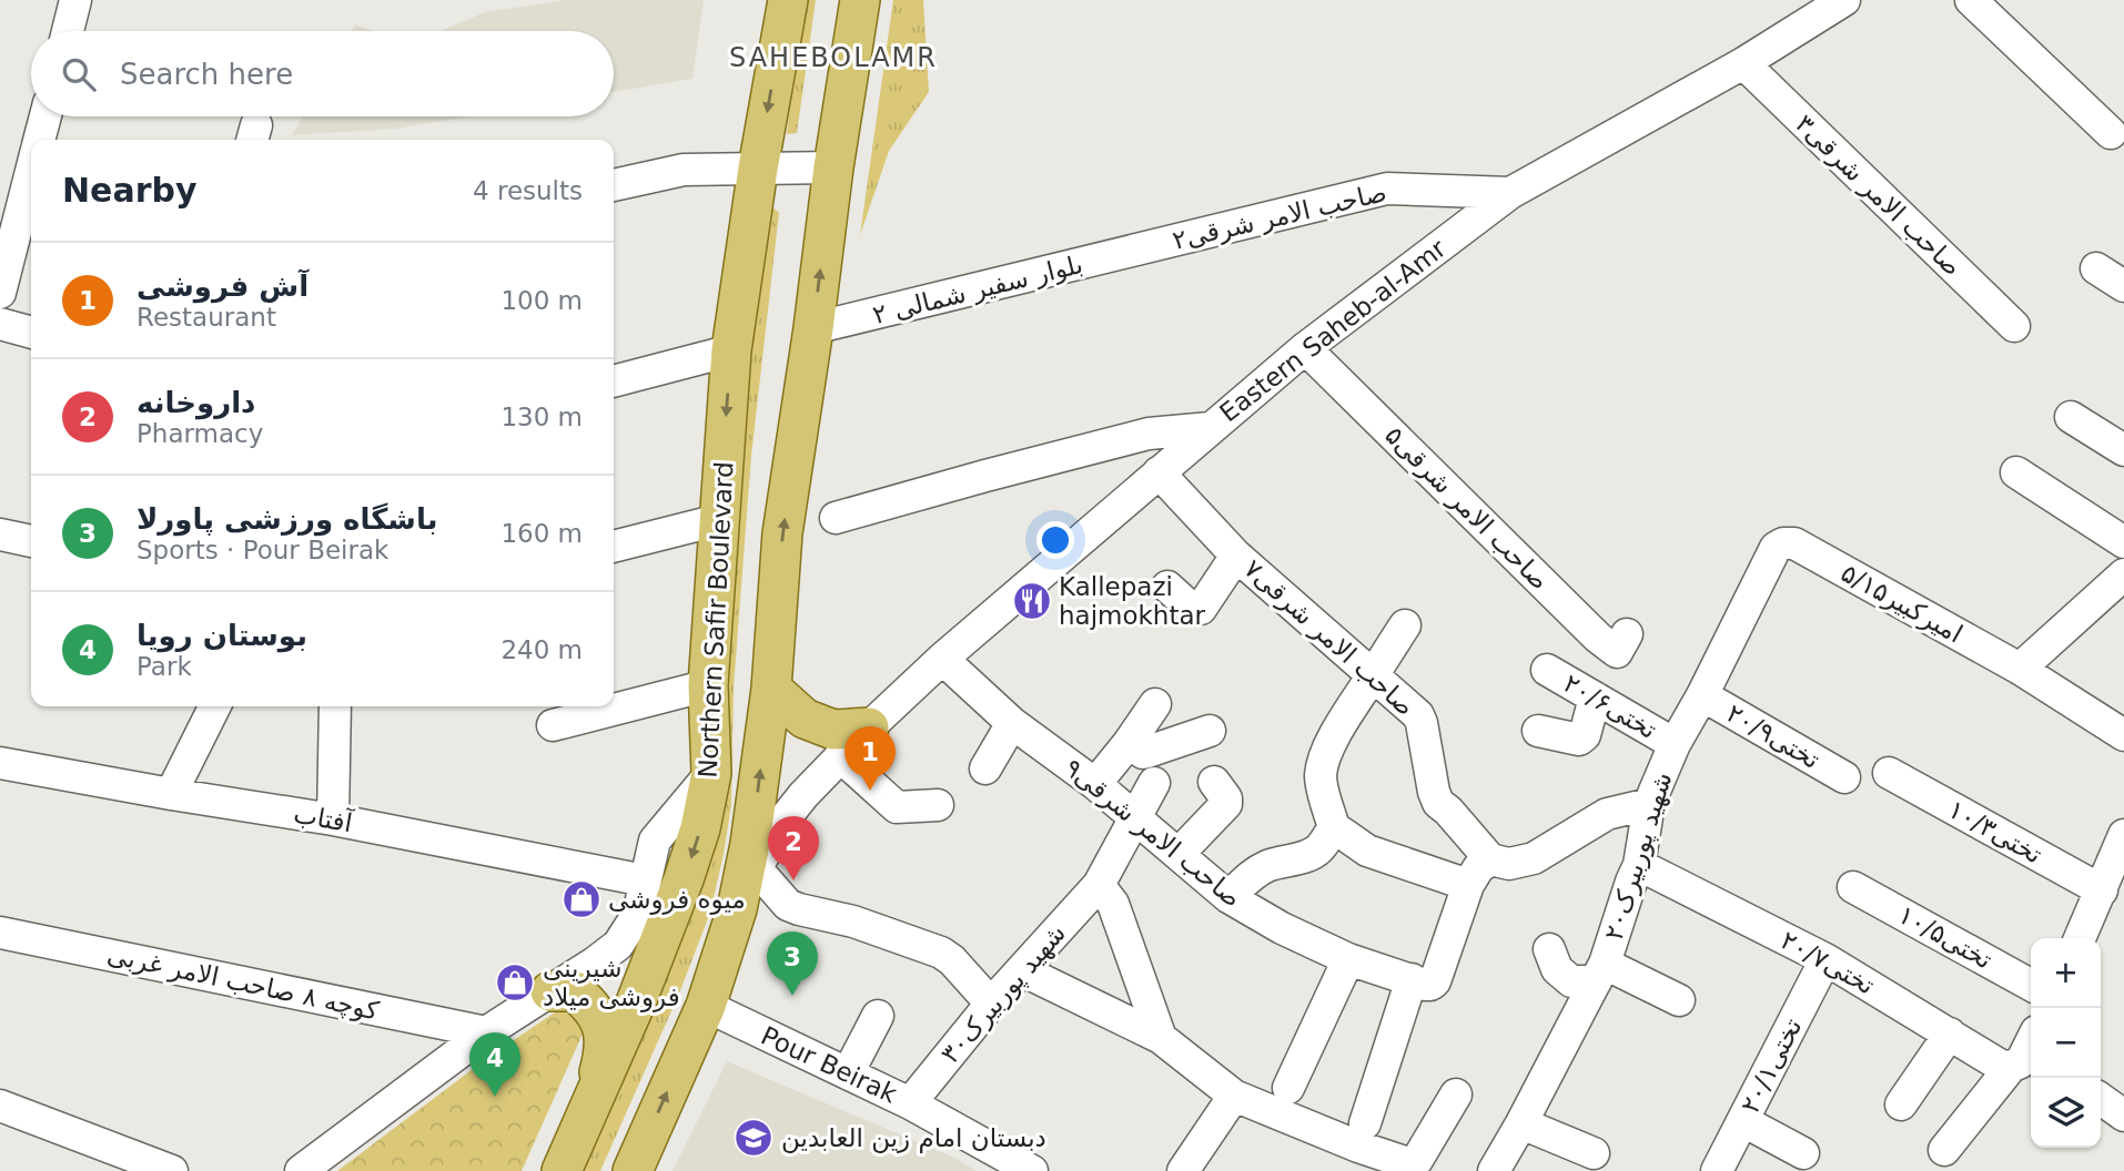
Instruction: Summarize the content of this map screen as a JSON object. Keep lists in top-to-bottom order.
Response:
{
  "streets": {
    "main road": ["Northern Safir Boulevard"],
    "street": [
      "صاحب الامر شرقی۳",
      "۲صاحب الامر شرقی",
      "بلوار سفیر شمالی ۲",
      "Eastern Saheb-al-Amr",
      "صاحب الامر شرقی۵",
      "امیرکبیر۵/۱۵",
      "صاحب الامر شرقی۷",
      "تختی۲۰/۶",
      "تختی۲۰/۹",
      "آفتاب",
      "تختی۱۰/۳",
      "صاحب الامر شرقی۹",
      "شهید پوربیرک۲۰",
      "تختی۱۰/۵",
      "تختی۲۰/۷",
      "کوچه ۸ صاحب الامر غربی",
      "شهید پوربیرک۳۰",
      "Pour Beirak",
      "تختی۲۰/۱"
    ]
  },
  "crossings": [
    ["صاحب الامر شرقی۳", "Eastern Saheb-al-Amr"],
    ["۲صاحب الامر شرقی", "بلوار سفیر شمالی ۲"],
    ["۲صاحب الامر شرقی", "Eastern Saheb-al-Amr"],
    ["بلوار سفیر شمالی ۲", "Northern Safir Boulevard"],
    ["Eastern Saheb-al-Amr", "صاحب الامر شرقی۵"],
    ["Eastern Saheb-al-Amr", "Northern Safir Boulevard"],
    ["Eastern Saheb-al-Amr", "صاحب الامر شرقی۷"],
    ["Eastern Saheb-al-Amr", "صاحب الامر شرقی۹"],
    ["امیرکبیر۵/۱۵", "شهید پوربیرک۲۰"],
    ["Northern Safir Boulevard", "Pour Beirak"],
    ["تختی۲۰/۶", "شهید پوربیرک۲۰"],
    ["تختی۲۰/۹", "شهید پوربیرک۲۰"],
    ["صاحب الامر شرقی۹", "شهید پوربیرک۳۰"],
    ["شهید پوربیرک۲۰", "تختی۲۰/۷"],
    ["تختی۲۰/۷", "تختی۲۰/۱"],
    ["شهید پوربیرک۳۰", "Pour Beirak"]
  ],
  "districts": ["SAHEBOLAMR"],
  "places": {
    "restaurant": ["Kallepazi hajmokhtar"],
    "shop": ["میوه فروشی", "شیرینی فروشی میلاد"],
    "school or university": ["دبستان امام زین العابدین"]
  },
  "page": {
    "search": "Search here",
    "heading": ["Nearby", "4 results"],
    "list": [
      {
        "mark": "1",
        "name": "آش فروشی",
        "note": "Restaurant",
        "value": "100 m"
      },
      {
        "mark": "2",
        "name": "داروخانه",
        "note": "Pharmacy",
        "value": "130 m"
      },
      {
        "mark": "3",
        "name": "باشگاه ورزشی پاورلا",
        "note": "Sports · Pour Beirak",
        "value": "160 m"
      },
      {
        "mark": "4",
        "name": "بوستان رویا",
        "note": "Park",
        "value": "240 m"
      }
    ],
    "pins": [
      "1",
      "2",
      "3",
      "4"
    ],
    "map_buttons": ["+", "−"]
  }
}
